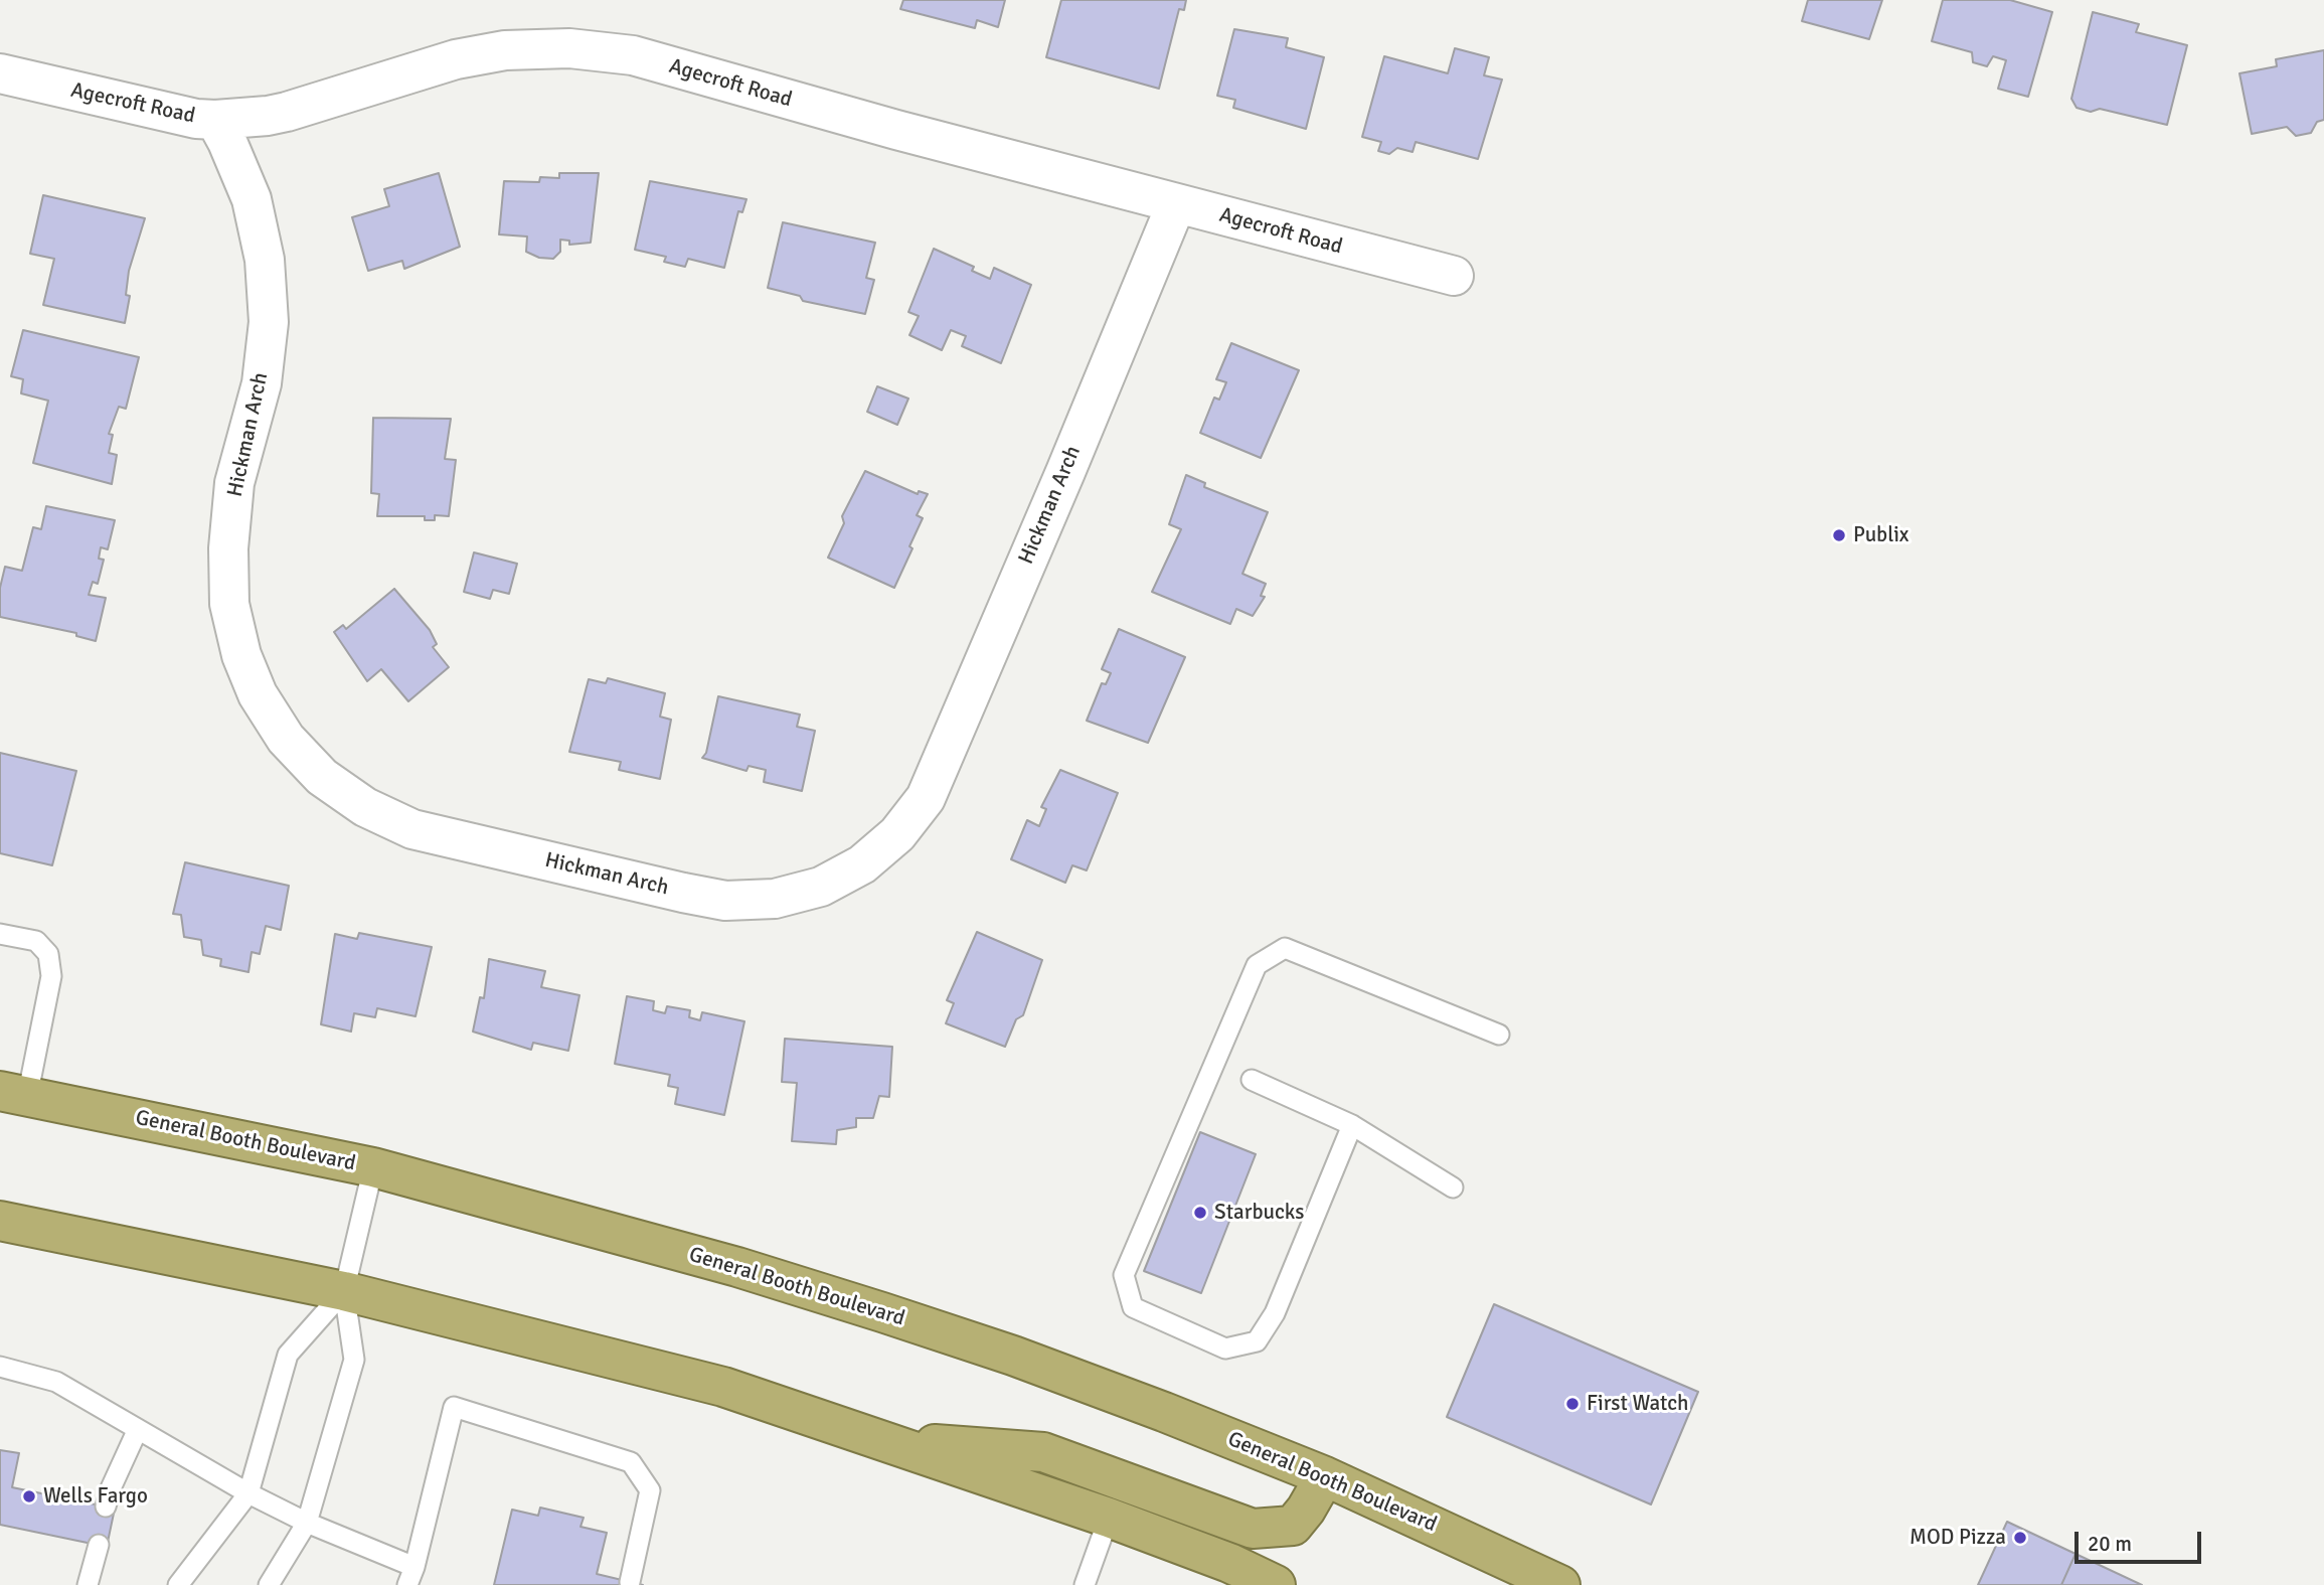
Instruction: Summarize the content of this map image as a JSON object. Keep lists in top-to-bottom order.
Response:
{
  "streets": {
    "highway": ["General Booth Boulevard"],
    "street": ["Agecroft Road", "Hickman Arch"]
  },
  "crossings": [
    ["Agecroft Road", "Hickman Arch"]
  ],
  "places": [
    "Publix",
    "Starbucks",
    "First Watch",
    "Wells Fargo",
    "MOD Pizza"
  ],
  "scale_bar": "20 m"
}
